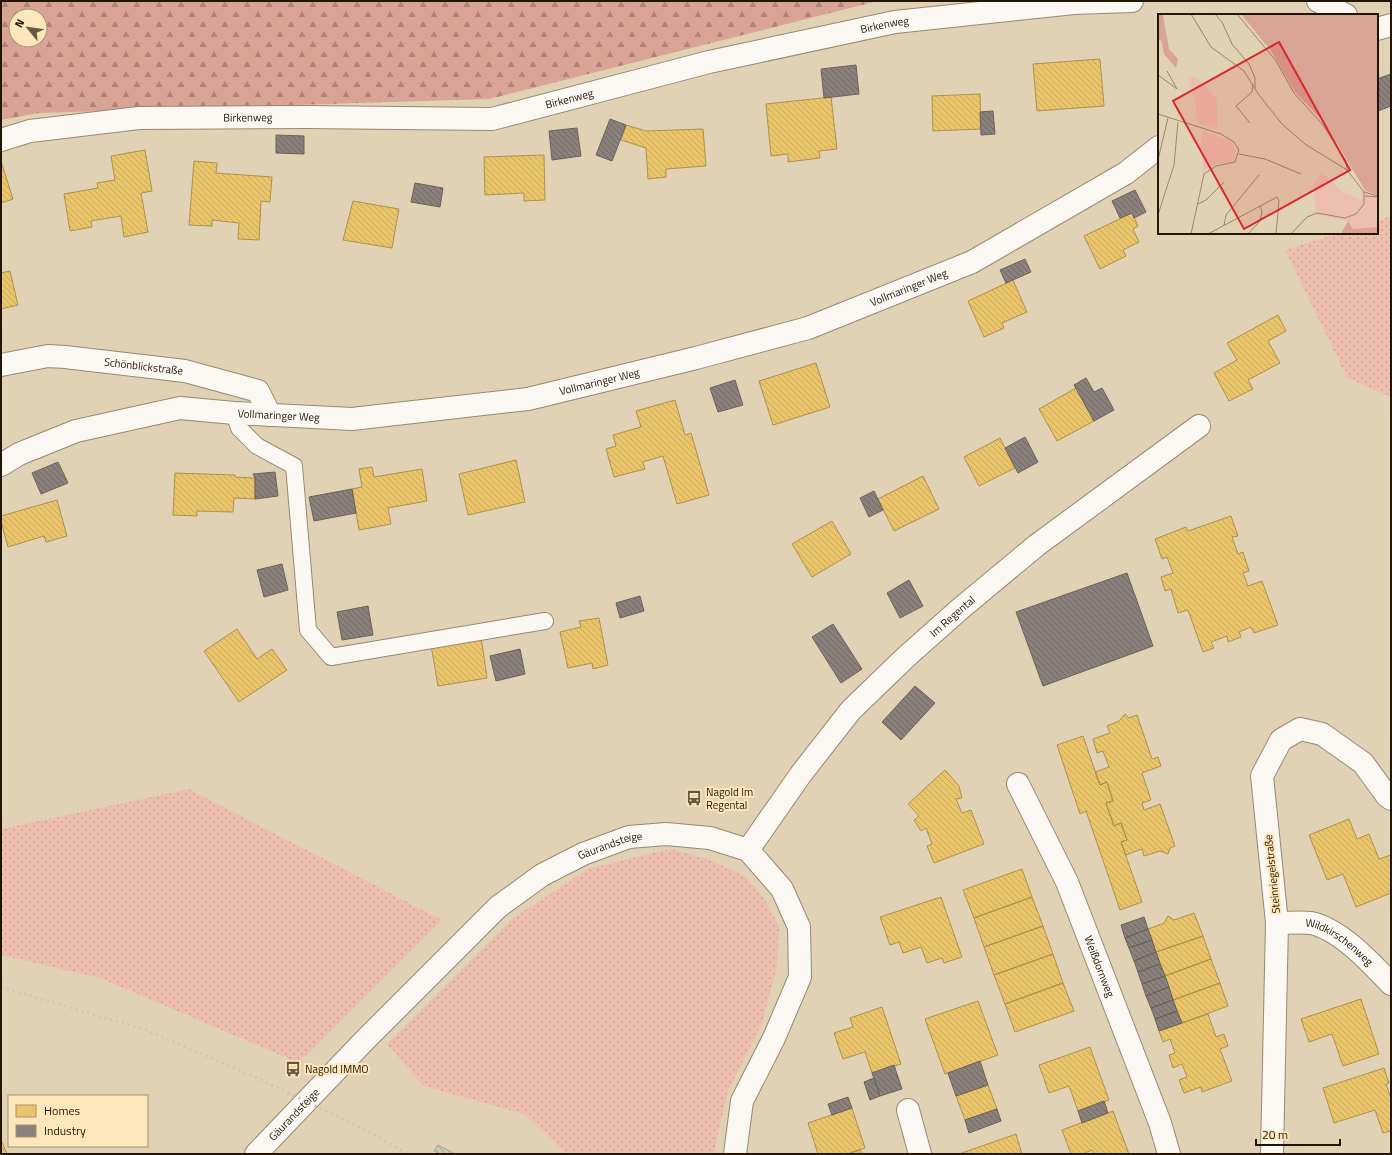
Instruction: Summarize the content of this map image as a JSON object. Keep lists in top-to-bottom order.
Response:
{
  "streets": {
    "street": [
      "Birkenweg",
      "Vollmaringer Weg",
      "Schönblickstraße",
      "Im Regental",
      "Gäurandsteige",
      "Steinriegelstraße",
      "Wildkirschenweg",
      "Weißdornweg"
    ]
  },
  "crossings": [
    ["Vollmaringer Weg", "Schönblickstraße"],
    ["Im Regental", "Gäurandsteige"],
    ["Steinriegelstraße", "Wildkirschenweg"]
  ],
  "places": {
    "bus stop": ["Nagold Im Regental", "Nagold IMMO"]
  },
  "legend": ["Homes", "Industry"],
  "scale_bar": "20 m",
  "north": "top left"
}
